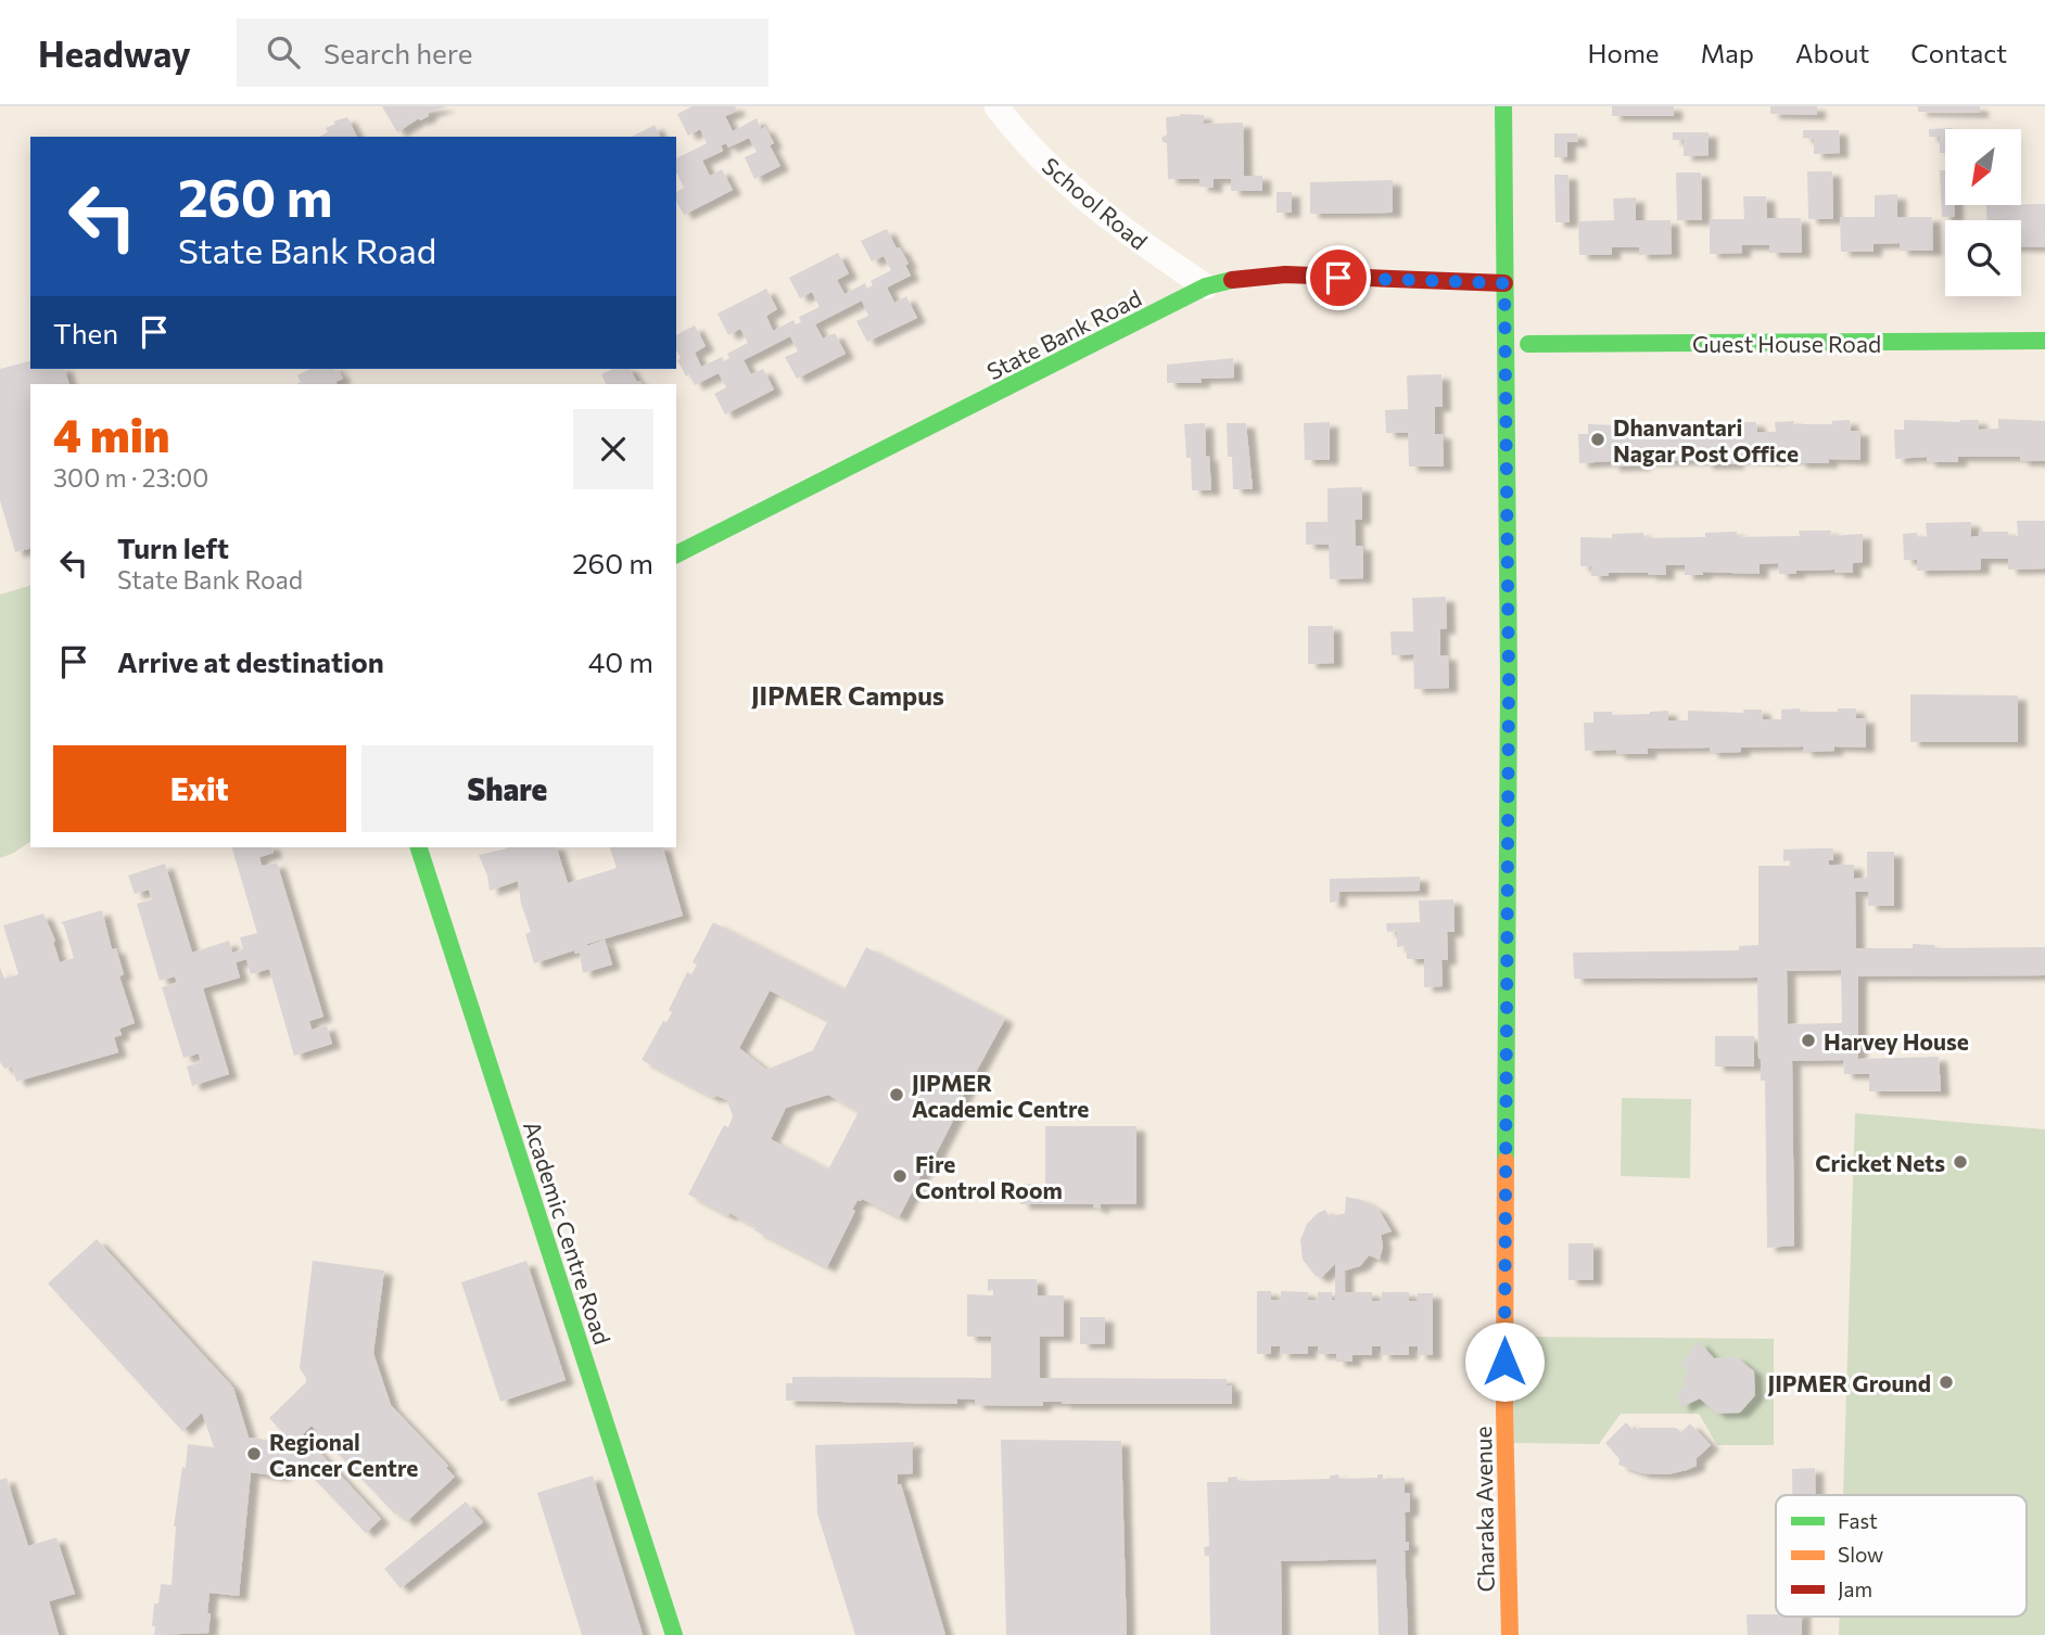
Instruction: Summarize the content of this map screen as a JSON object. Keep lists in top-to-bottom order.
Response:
{
  "streets": {
    "street": [
      "School Road",
      "State Bank Road",
      "Guest House Road",
      "Academic Centre Road",
      "Charaka Avenue"
    ]
  },
  "crossings": [
    ["School Road", "State Bank Road"],
    ["State Bank Road", "Charaka Avenue"],
    ["Guest House Road", "Charaka Avenue"]
  ],
  "districts": ["JIPMER Campus"],
  "places": [
    "Dhanvantari Nagar Post Office",
    "Harvey House",
    "JIPMER Academic Centre",
    "Cricket Nets",
    "Fire Control Room",
    "JIPMER Ground",
    "Regional Cancer Centre"
  ],
  "legend": ["Fast", "Slow", "Jam"],
  "north": "bottom left",
  "page": {
    "header": "Headway",
    "search": "Search here",
    "nav": [
      "Home",
      "Map",
      "About",
      "Contact"
    ],
    "turn": ["260 m", "State Bank Road"],
    "then": "Then",
    "heading": ["4 min", "300 m · 23:00"],
    "list": [
      {
        "name": "Turn left",
        "note": "State Bank Road",
        "value": "260 m"
      },
      {
        "name": "Arrive at destination",
        "value": "40 m"
      }
    ],
    "buttons": ["Exit", "Share"]
  }
}
